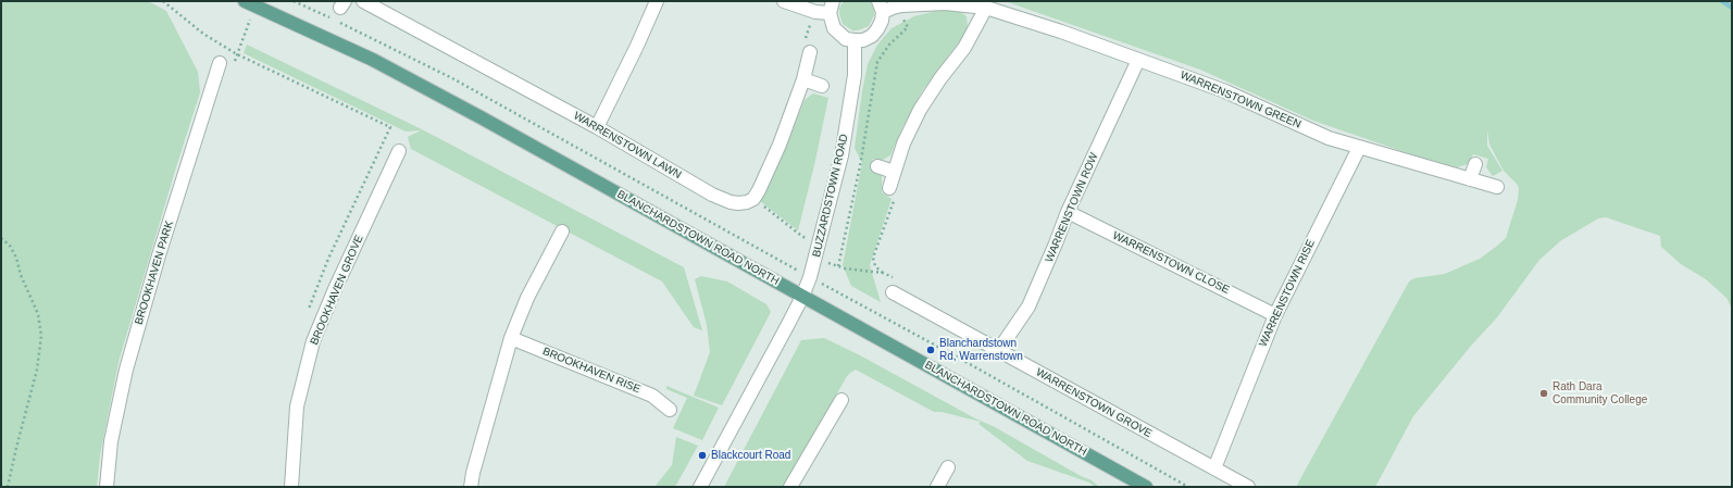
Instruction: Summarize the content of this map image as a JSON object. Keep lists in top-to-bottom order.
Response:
{
  "streets": {
    "main road": ["BLANCHARDSTOWN ROAD NORTH"],
    "street": [
      "WARRENSTOWN GREEN",
      "WARRENSTOWN LAWN",
      "BUZZARDSTOWN ROAD",
      "WARRENSTOWN ROW",
      "WARRENSTOWN CLOSE",
      "BROOKHAVEN PARK",
      "BROOKHAVEN GROVE",
      "WARRENSTOWN RISE",
      "BROOKHAVEN RISE",
      "WARRENSTOWN GROVE"
    ]
  },
  "crossings": [
    ["WARRENSTOWN GREEN", "WARRENSTOWN ROW"],
    ["WARRENSTOWN GREEN", "WARRENSTOWN RISE"],
    ["BUZZARDSTOWN ROAD", "BLANCHARDSTOWN ROAD NORTH"],
    ["WARRENSTOWN ROW", "WARRENSTOWN CLOSE"],
    ["WARRENSTOWN ROW", "WARRENSTOWN GROVE"],
    ["WARRENSTOWN CLOSE", "WARRENSTOWN RISE"],
    ["WARRENSTOWN RISE", "WARRENSTOWN GROVE"]
  ],
  "places": ["Blanchardstown Rd, Warrenstown", "Rath Dara Community College", "Blackcourt Road"]
}
